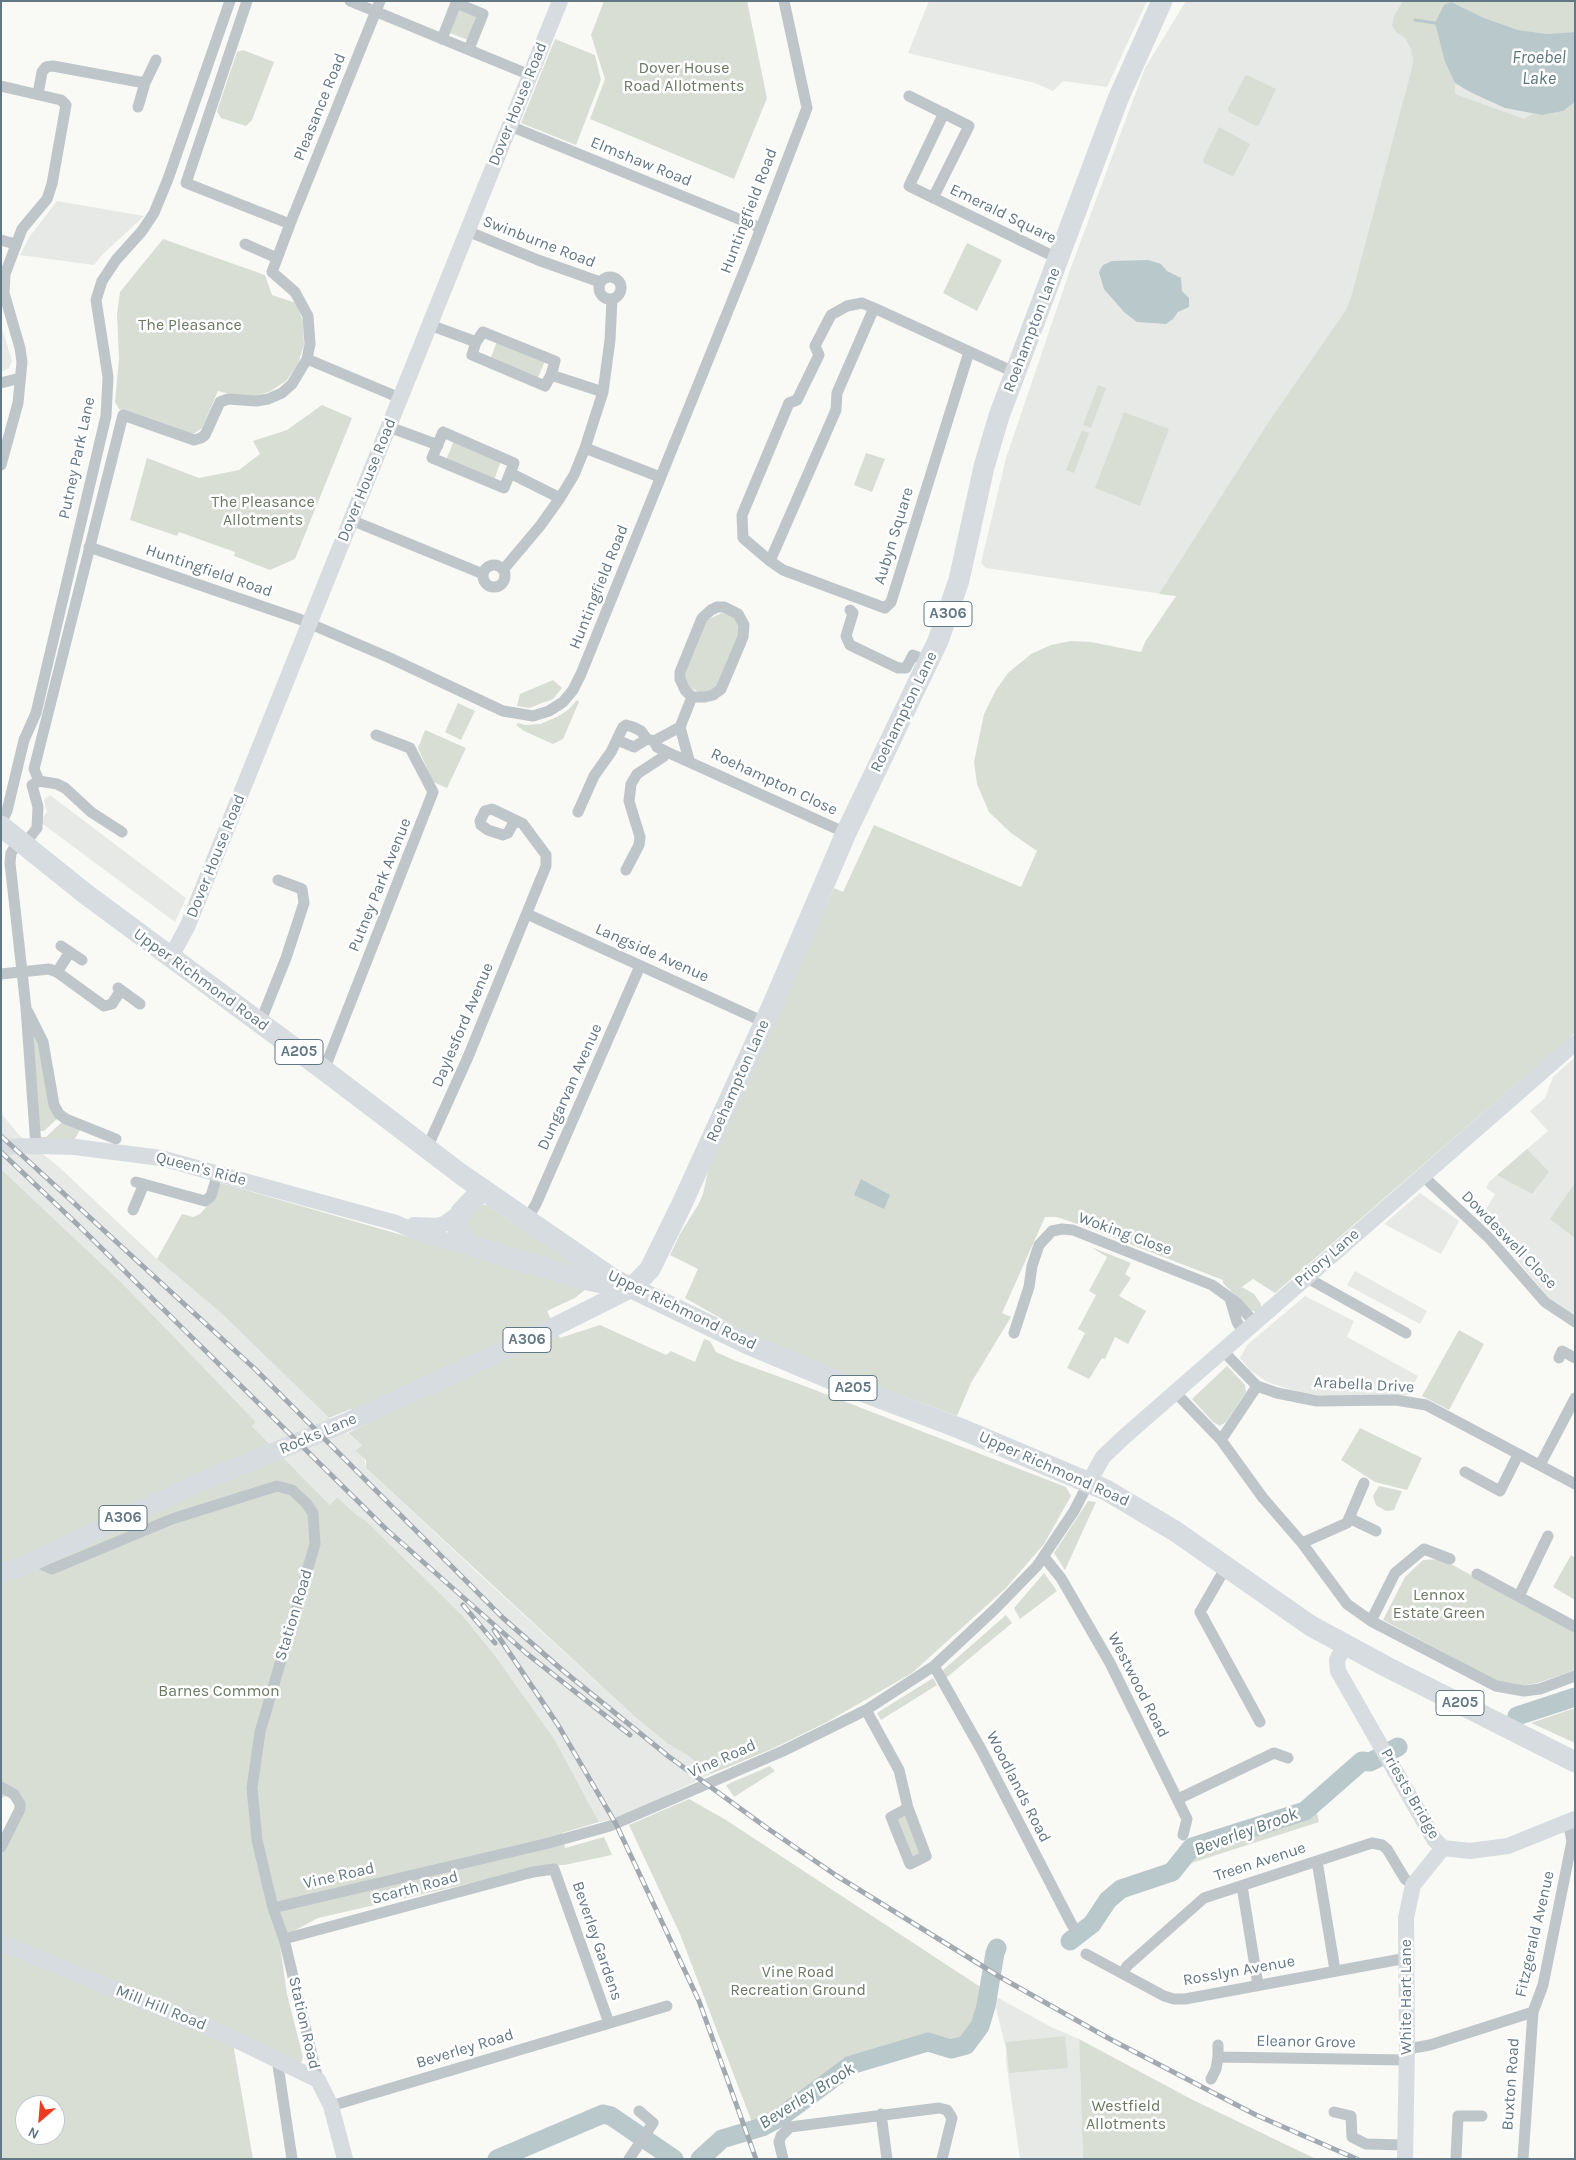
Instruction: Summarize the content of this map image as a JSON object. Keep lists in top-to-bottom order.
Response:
{
  "streets": {
    "highway": [
      "Roehampton Lane",
      "A306",
      "Upper Richmond Road",
      "A205",
      "Queen's Ride"
    ],
    "main road": ["Rocks Lane"],
    "street": [
      "Dover House Road",
      "Pleasance Road",
      "Elmshaw Road",
      "Huntingfield Road",
      "Emerald Square",
      "Swinburne Road",
      "Putney Park Lane",
      "Aubyn Square",
      "Roehampton Close",
      "Putney Park Avenue",
      "Langside Avenue",
      "Daylesford Avenue",
      "Dungarvan Avenue",
      "Woking Close",
      "Dowdeswell Close",
      "Priory Lane",
      "Arabella Drive",
      "Station Road",
      "Westwood Road",
      "Vine Road",
      "Woodlands Road",
      "Priests Bridge",
      "Treen Avenue",
      "Scarth Road",
      "Fitzgerald Avenue",
      "Beverley Gardens",
      "Rosslyn Avenue",
      "White Hart Lane",
      "Mill Hill Road",
      "Eleanor Grove",
      "Beverley Road",
      "Buxton Road"
    ]
  },
  "crossings": [
    ["Dover House Road", "Elmshaw Road"],
    ["Dover House Road", "Huntingfield Road"],
    ["Dover House Road", "Swinburne Road"],
    ["Dover House Road", "Upper Richmond Road"],
    ["Elmshaw Road", "Huntingfield Road"],
    ["Emerald Square", "Roehampton Lane"],
    ["Roehampton Lane", "Aubyn Square"],
    ["Roehampton Lane", "Roehampton Close"],
    ["Roehampton Lane", "Langside Avenue"],
    ["Roehampton Lane", "Upper Richmond Road"],
    ["Roehampton Lane", "Queen's Ride"],
    ["Roehampton Lane", "Rocks Lane"],
    ["Putney Park Lane", "Upper Richmond Road"],
    ["Putney Park Avenue", "Upper Richmond Road"],
    ["Langside Avenue", "Daylesford Avenue"],
    ["Langside Avenue", "Dungarvan Avenue"],
    ["Upper Richmond Road", "Daylesford Avenue"],
    ["Upper Richmond Road", "A205"],
    ["Upper Richmond Road", "Dungarvan Avenue"],
    ["Upper Richmond Road", "Queen's Ride"],
    ["Upper Richmond Road", "Priory Lane"],
    ["Upper Richmond Road", "Rocks Lane"],
    ["Upper Richmond Road", "Vine Road"],
    ["Upper Richmond Road", "Priests Bridge"],
    ["A205", "Priests Bridge"],
    ["Queen's Ride", "Rocks Lane"],
    ["Woking Close", "Priory Lane"],
    ["Dowdeswell Close", "Priory Lane"],
    ["Priory Lane", "Arabella Drive"],
    ["Priory Lane", "Vine Road"],
    ["Rocks Lane", "Station Road"],
    ["Station Road", "Vine Road"],
    ["Station Road", "Scarth Road"],
    ["Station Road", "Mill Hill Road"],
    ["Station Road", "Beverley Road"],
    ["Westwood Road", "Vine Road"],
    ["Vine Road", "Woodlands Road"],
    ["Priests Bridge", "Fitzgerald Avenue"],
    ["Priests Bridge", "White Hart Lane"],
    ["Treen Avenue", "Rosslyn Avenue"],
    ["Treen Avenue", "White Hart Lane"],
    ["Scarth Road", "Beverley Gardens"],
    ["Fitzgerald Avenue", "White Hart Lane"],
    ["Fitzgerald Avenue", "Eleanor Grove"],
    ["Fitzgerald Avenue", "Buxton Road"],
    ["Beverley Gardens", "Beverley Road"],
    ["Rosslyn Avenue", "White Hart Lane"],
    ["White Hart Lane", "Eleanor Grove"]
  ],
  "water": ["Froebel Lake", "Beverley Brook"],
  "parks": [
    "Dover House Road Allotments",
    "The Pleasance",
    "The Pleasance Allotments",
    "Lennox Estate Green",
    "Barnes Common",
    "Vine Road Recreation Ground",
    "Westfield Allotments"
  ],
  "north": "bottom left"
}
